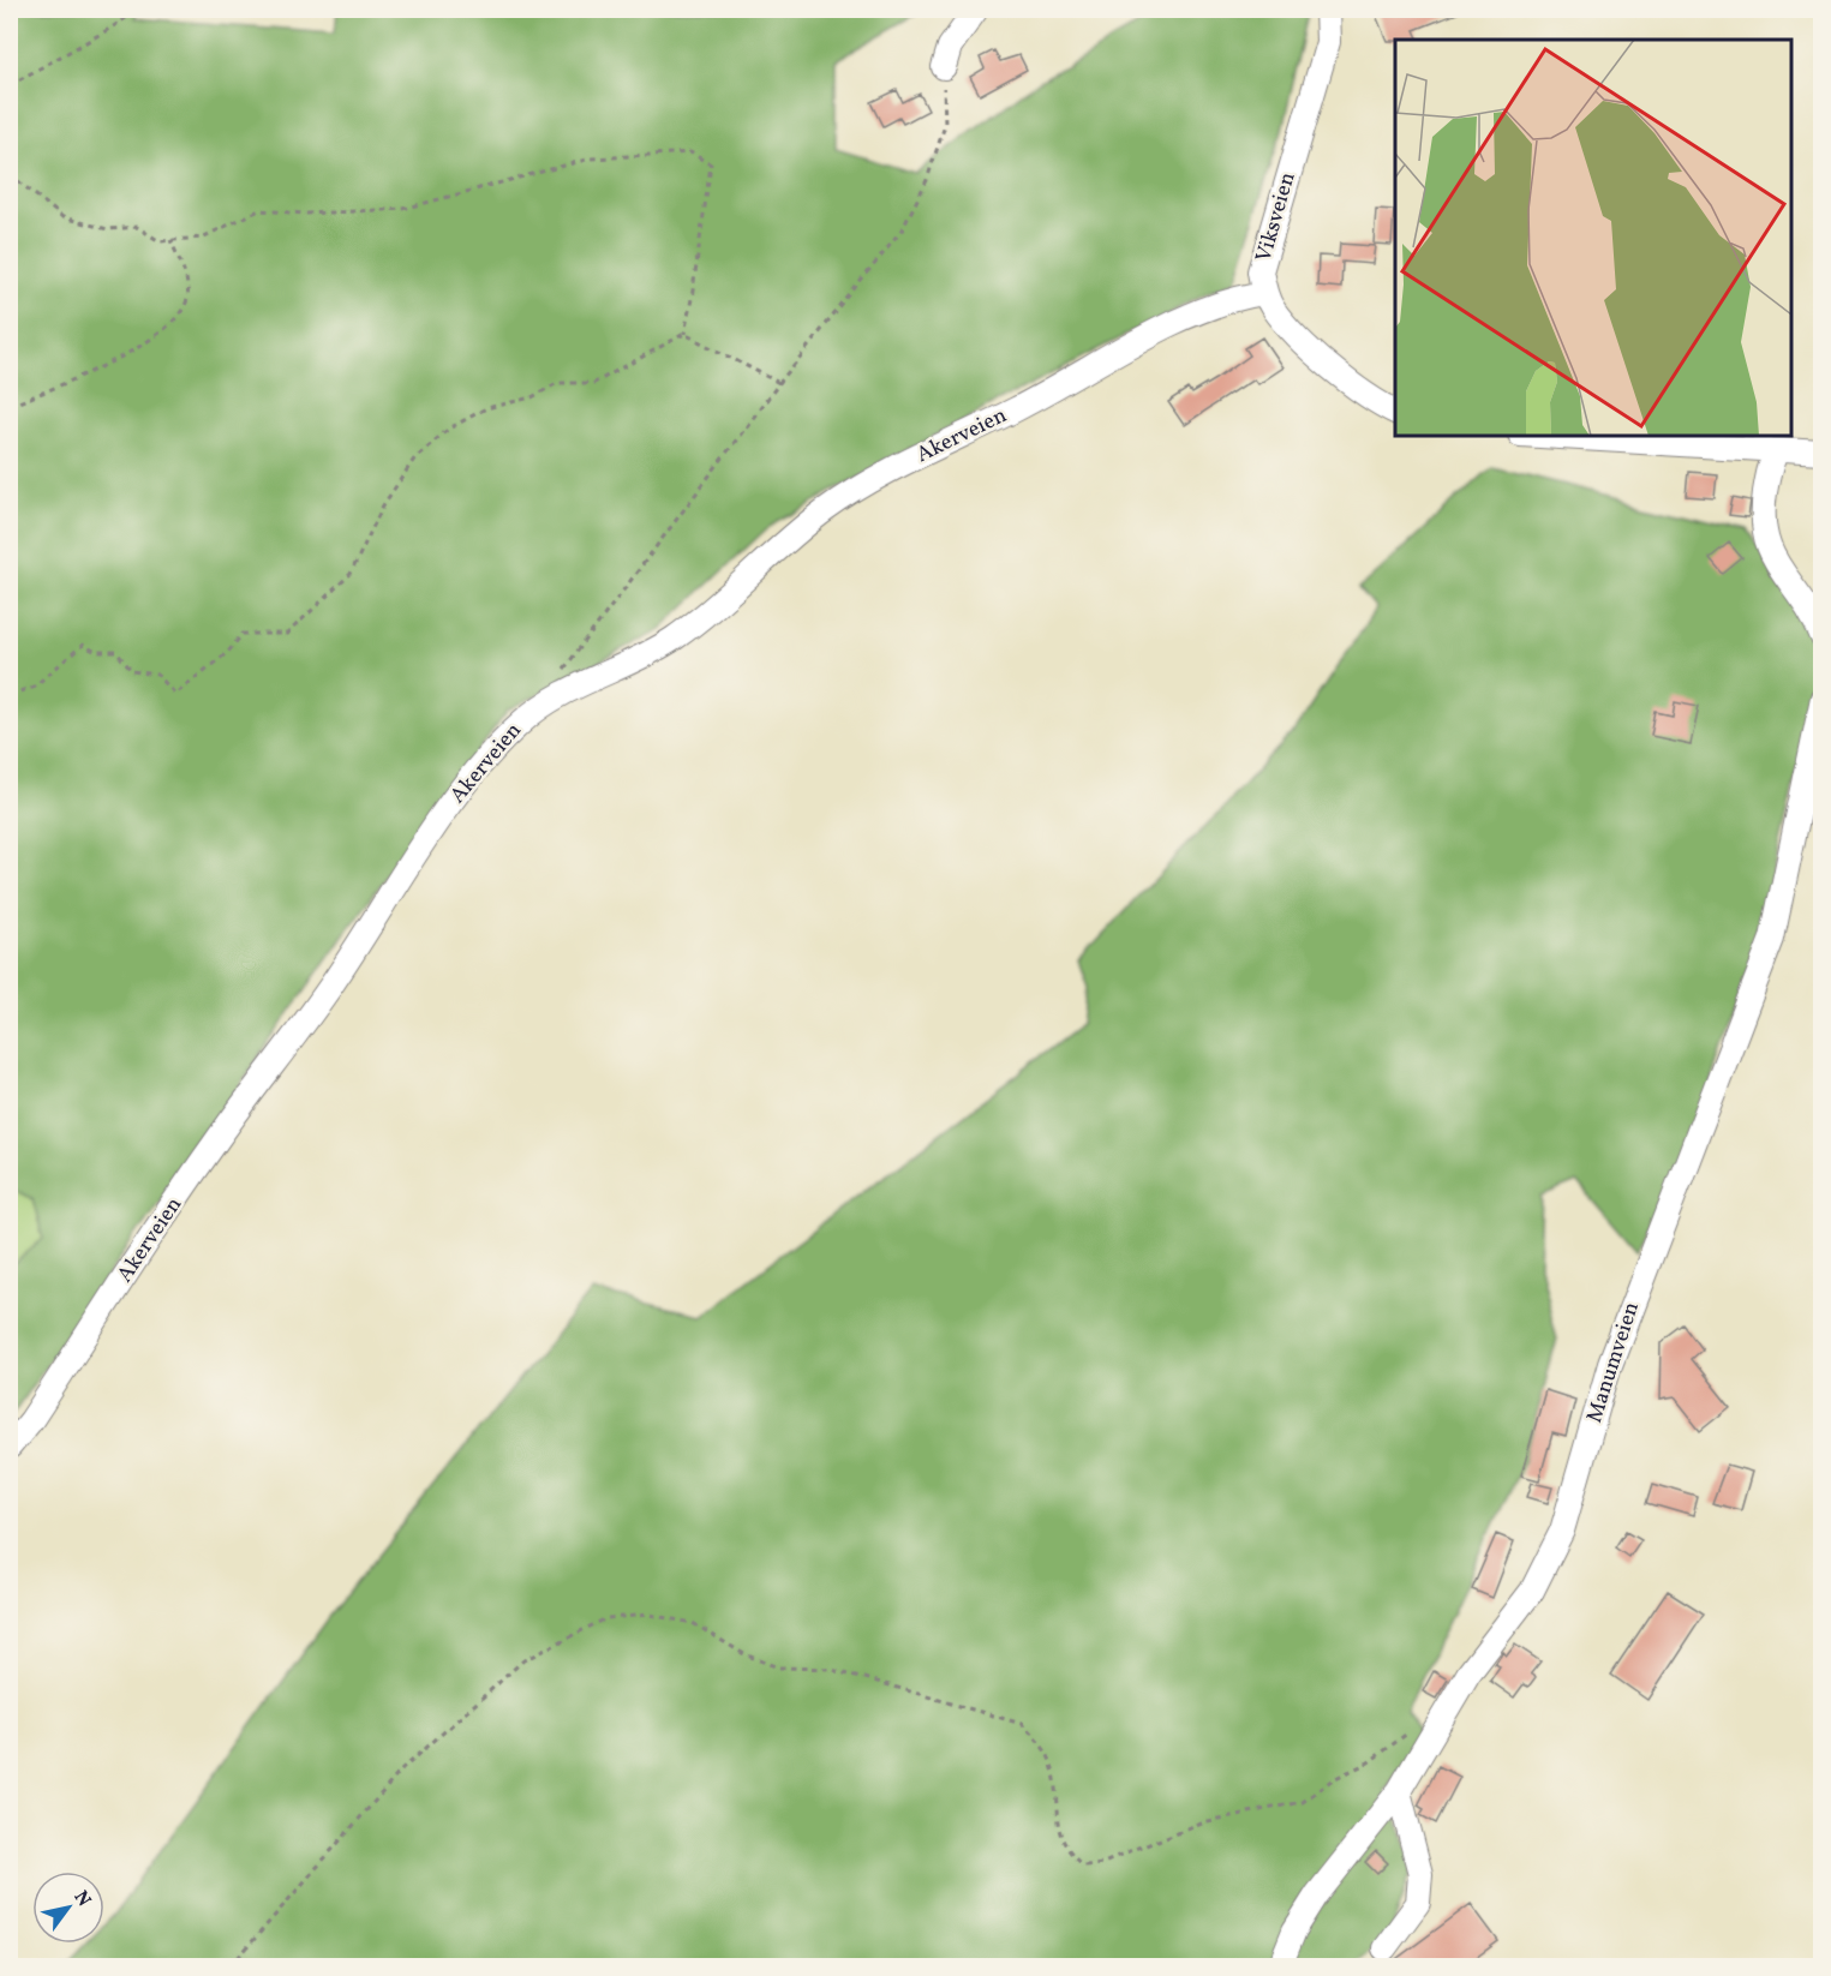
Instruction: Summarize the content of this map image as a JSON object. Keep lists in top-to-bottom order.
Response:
{
  "streets": {
    "street": ["Viksveien", "Akerveien", "Manumveien"]
  },
  "crossings": [
    ["Viksveien", "Akerveien"]
  ],
  "north": "top right"
}
